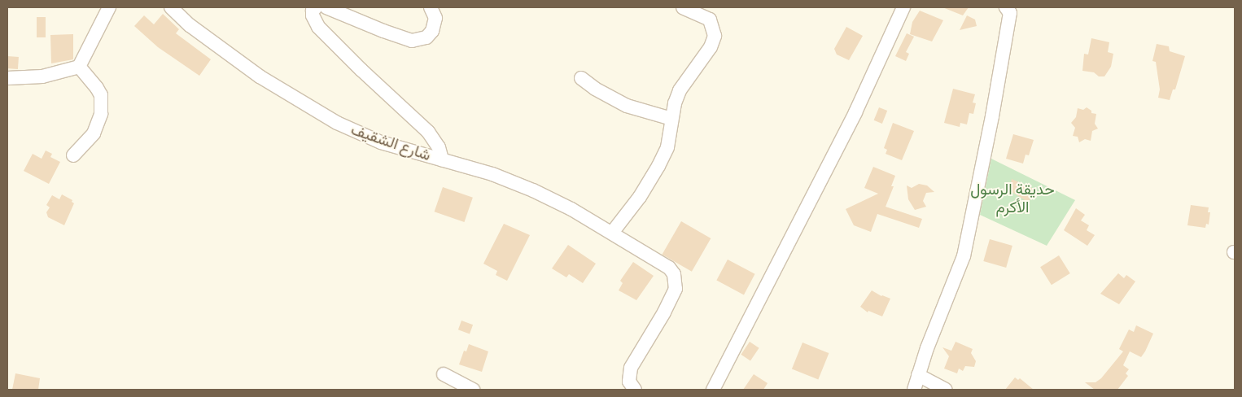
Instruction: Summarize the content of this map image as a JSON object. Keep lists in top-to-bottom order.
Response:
{
  "streets": {
    "street": ["شارع الشقيف"]
  },
  "parks": ["حديقة الرسول الأكرم"]
}
